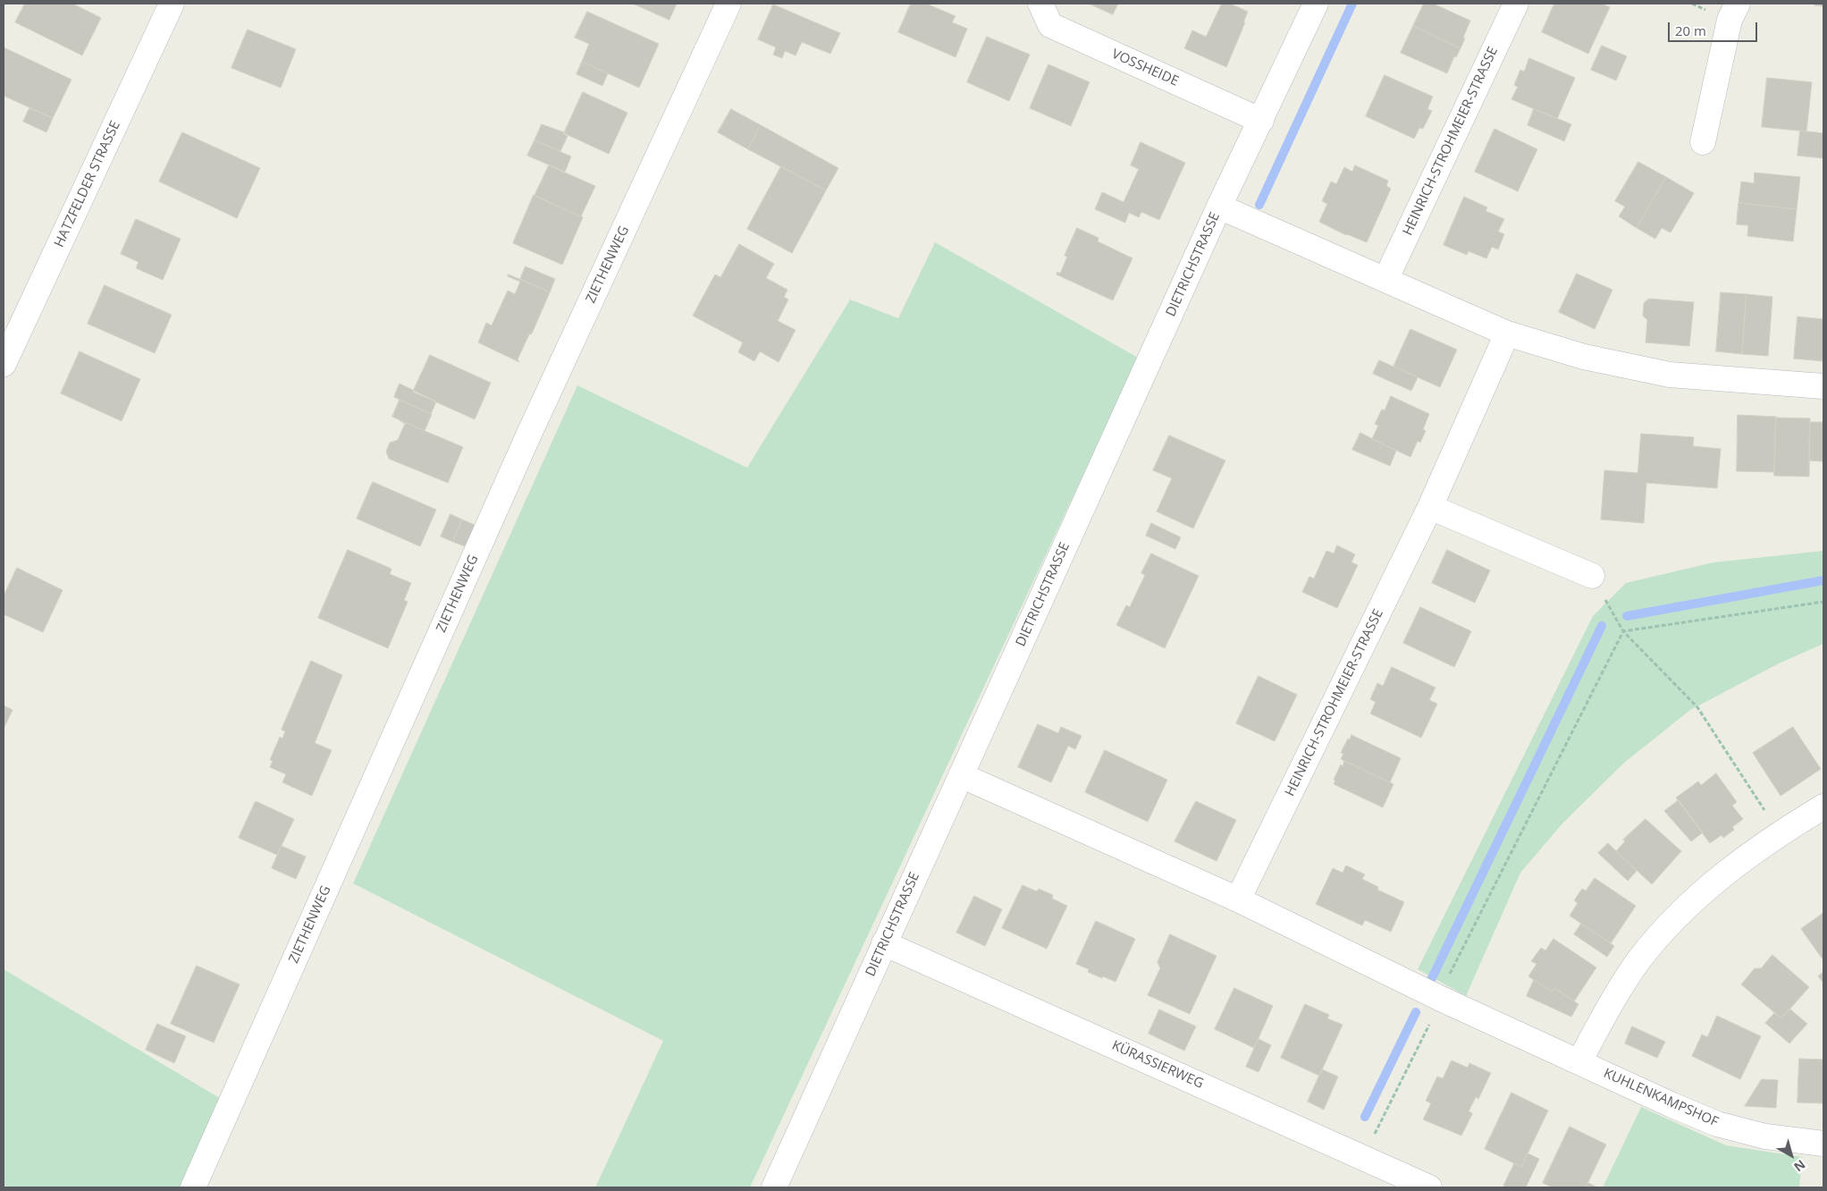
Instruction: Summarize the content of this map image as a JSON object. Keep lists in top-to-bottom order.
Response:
{
  "streets": {
    "street": [
      "VOSSHEIDE",
      "HEINRICH-STROHMEIER-STRASSE",
      "HATZFELDER STRASSE",
      "ZIETHENWEG",
      "DIETRICHSTRASSE",
      "KÜRASSIERWEG",
      "KUHLENKAMPSHOF"
    ]
  },
  "crossings": [
    ["VOSSHEIDE", "DIETRICHSTRASSE"],
    ["DIETRICHSTRASSE", "KÜRASSIERWEG"]
  ],
  "scale_bar": "20 m",
  "north": "bottom right"
}
